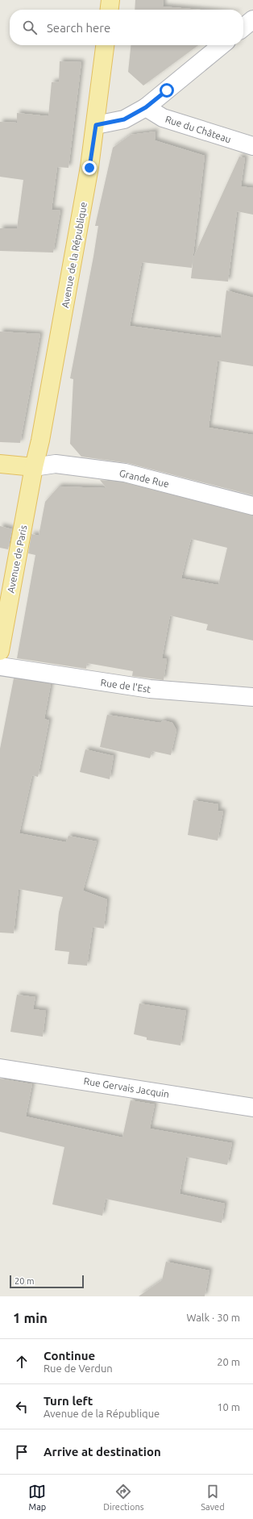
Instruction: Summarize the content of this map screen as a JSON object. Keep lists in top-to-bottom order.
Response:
{
  "streets": {
    "main road": ["Avenue de la République", "Avenue de Paris"],
    "street": [
      "Rue du Château",
      "Grande Rue",
      "Rue de l'Est",
      "Rue Gervais Jacquin"
    ]
  },
  "crossings": [
    ["Avenue de la République", "Grande Rue"],
    ["Avenue de la République", "Avenue de Paris"],
    ["Grande Rue", "Avenue de Paris"]
  ],
  "scale_bar": "20 m",
  "page": {
    "search": "Search here",
    "scale": "20 m",
    "heading": ["1 min", "Walk · 30 m"],
    "list": [
      ["Continue", "Rue de Verdun", "20 m"],
      ["Turn left", "Avenue de la République", "10 m"],
      "Arrive at destination"
    ],
    "nav": ["Map", "Directions", "Saved"]
  }
}
